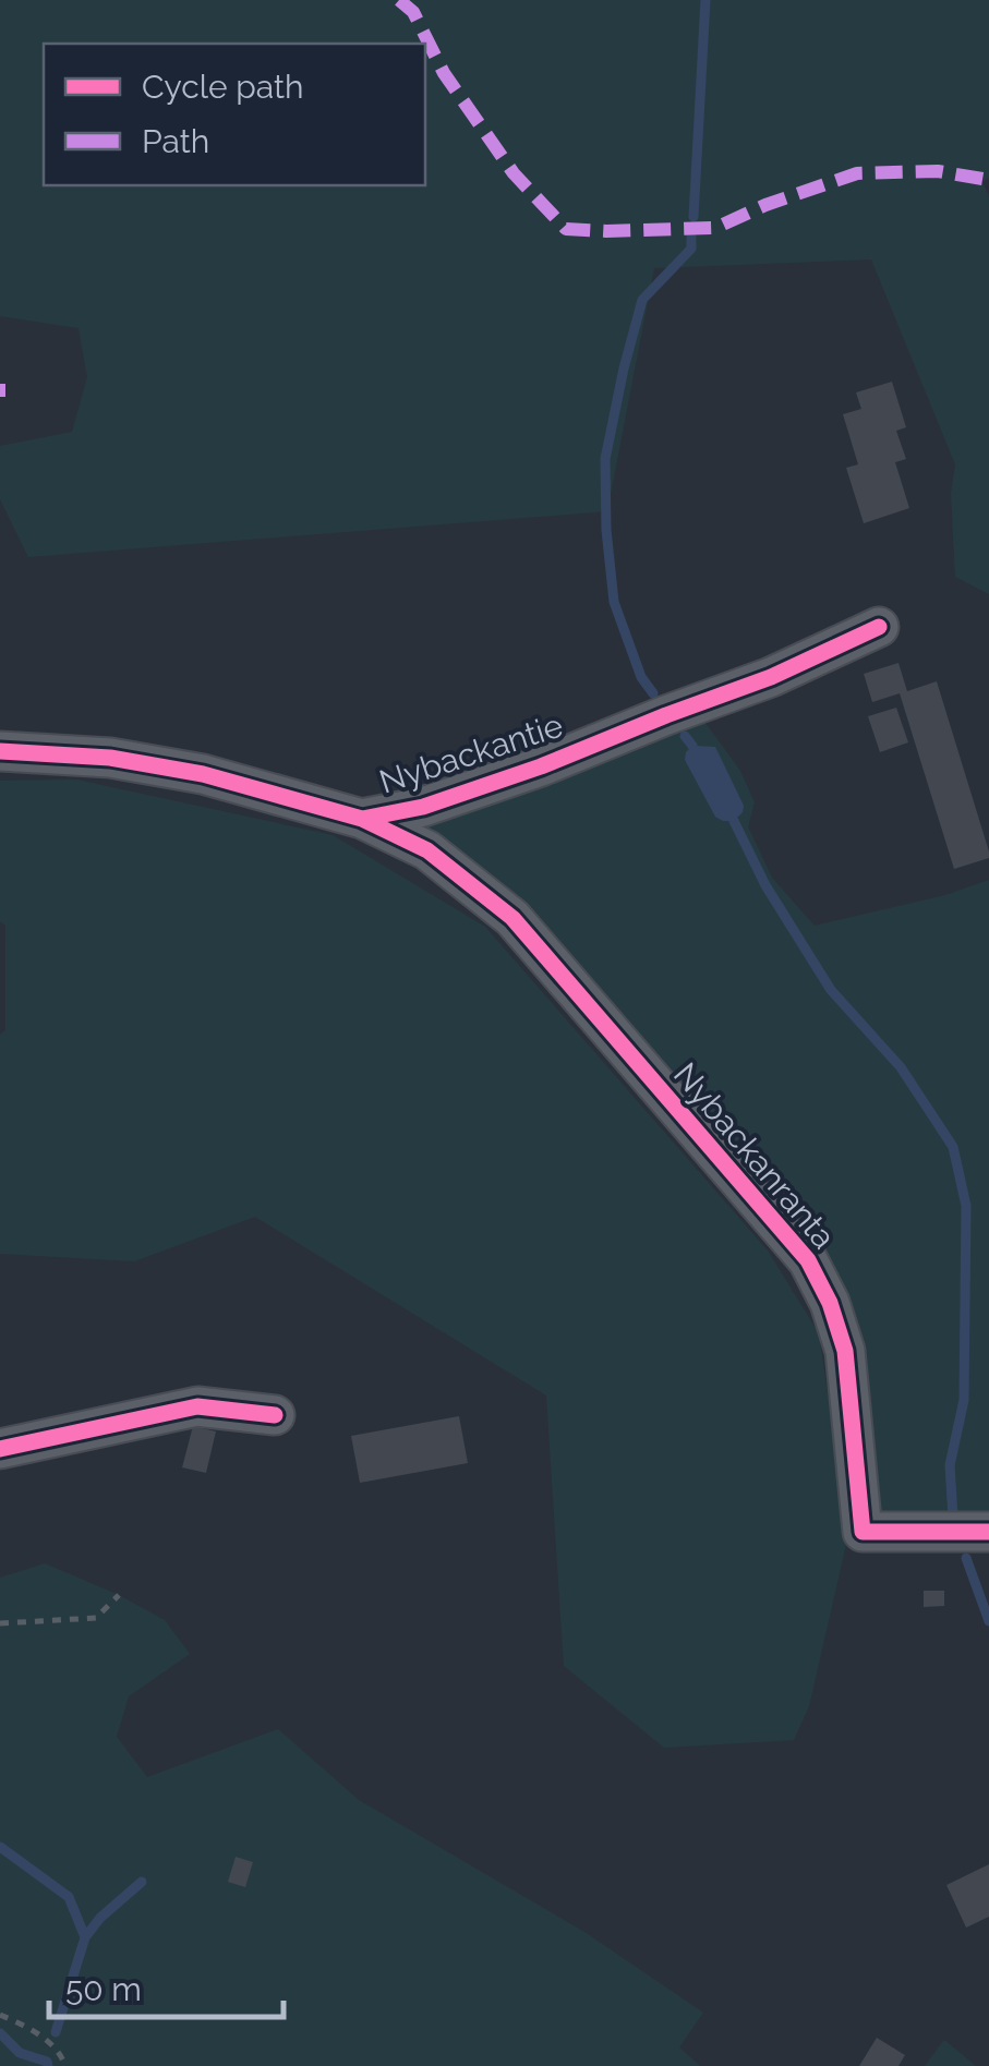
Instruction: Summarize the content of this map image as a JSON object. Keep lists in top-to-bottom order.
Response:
{
  "streets": {
    "street": ["Nybackantie", "Nybackanranta"]
  },
  "crossings": [
    ["Nybackantie", "Nybackanranta"]
  ],
  "legend": ["Cycle path", "Path"],
  "scale_bar": "50 m"
}
